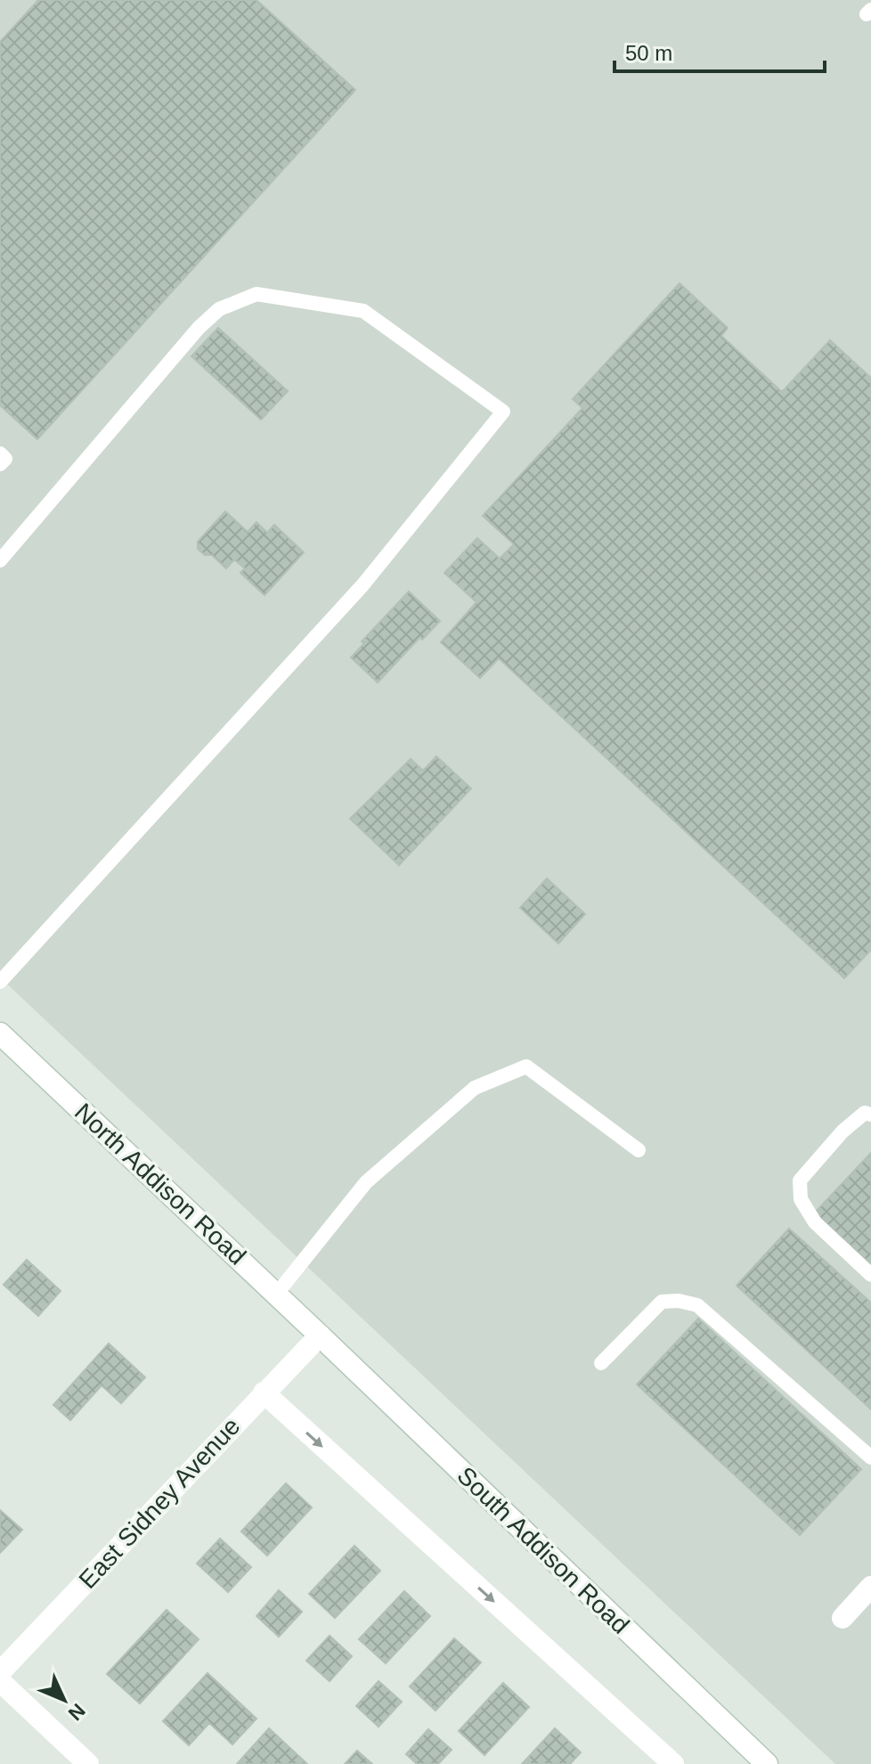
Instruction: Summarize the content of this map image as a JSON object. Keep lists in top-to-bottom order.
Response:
{
  "streets": {
    "street": ["North Addison Road", "East Sidney Avenue", "South Addison Road"]
  },
  "crossings": [
    ["North Addison Road", "East Sidney Avenue"],
    ["North Addison Road", "South Addison Road"],
    ["East Sidney Avenue", "South Addison Road"]
  ],
  "scale_bar": "50 m",
  "north": "bottom right"
}
